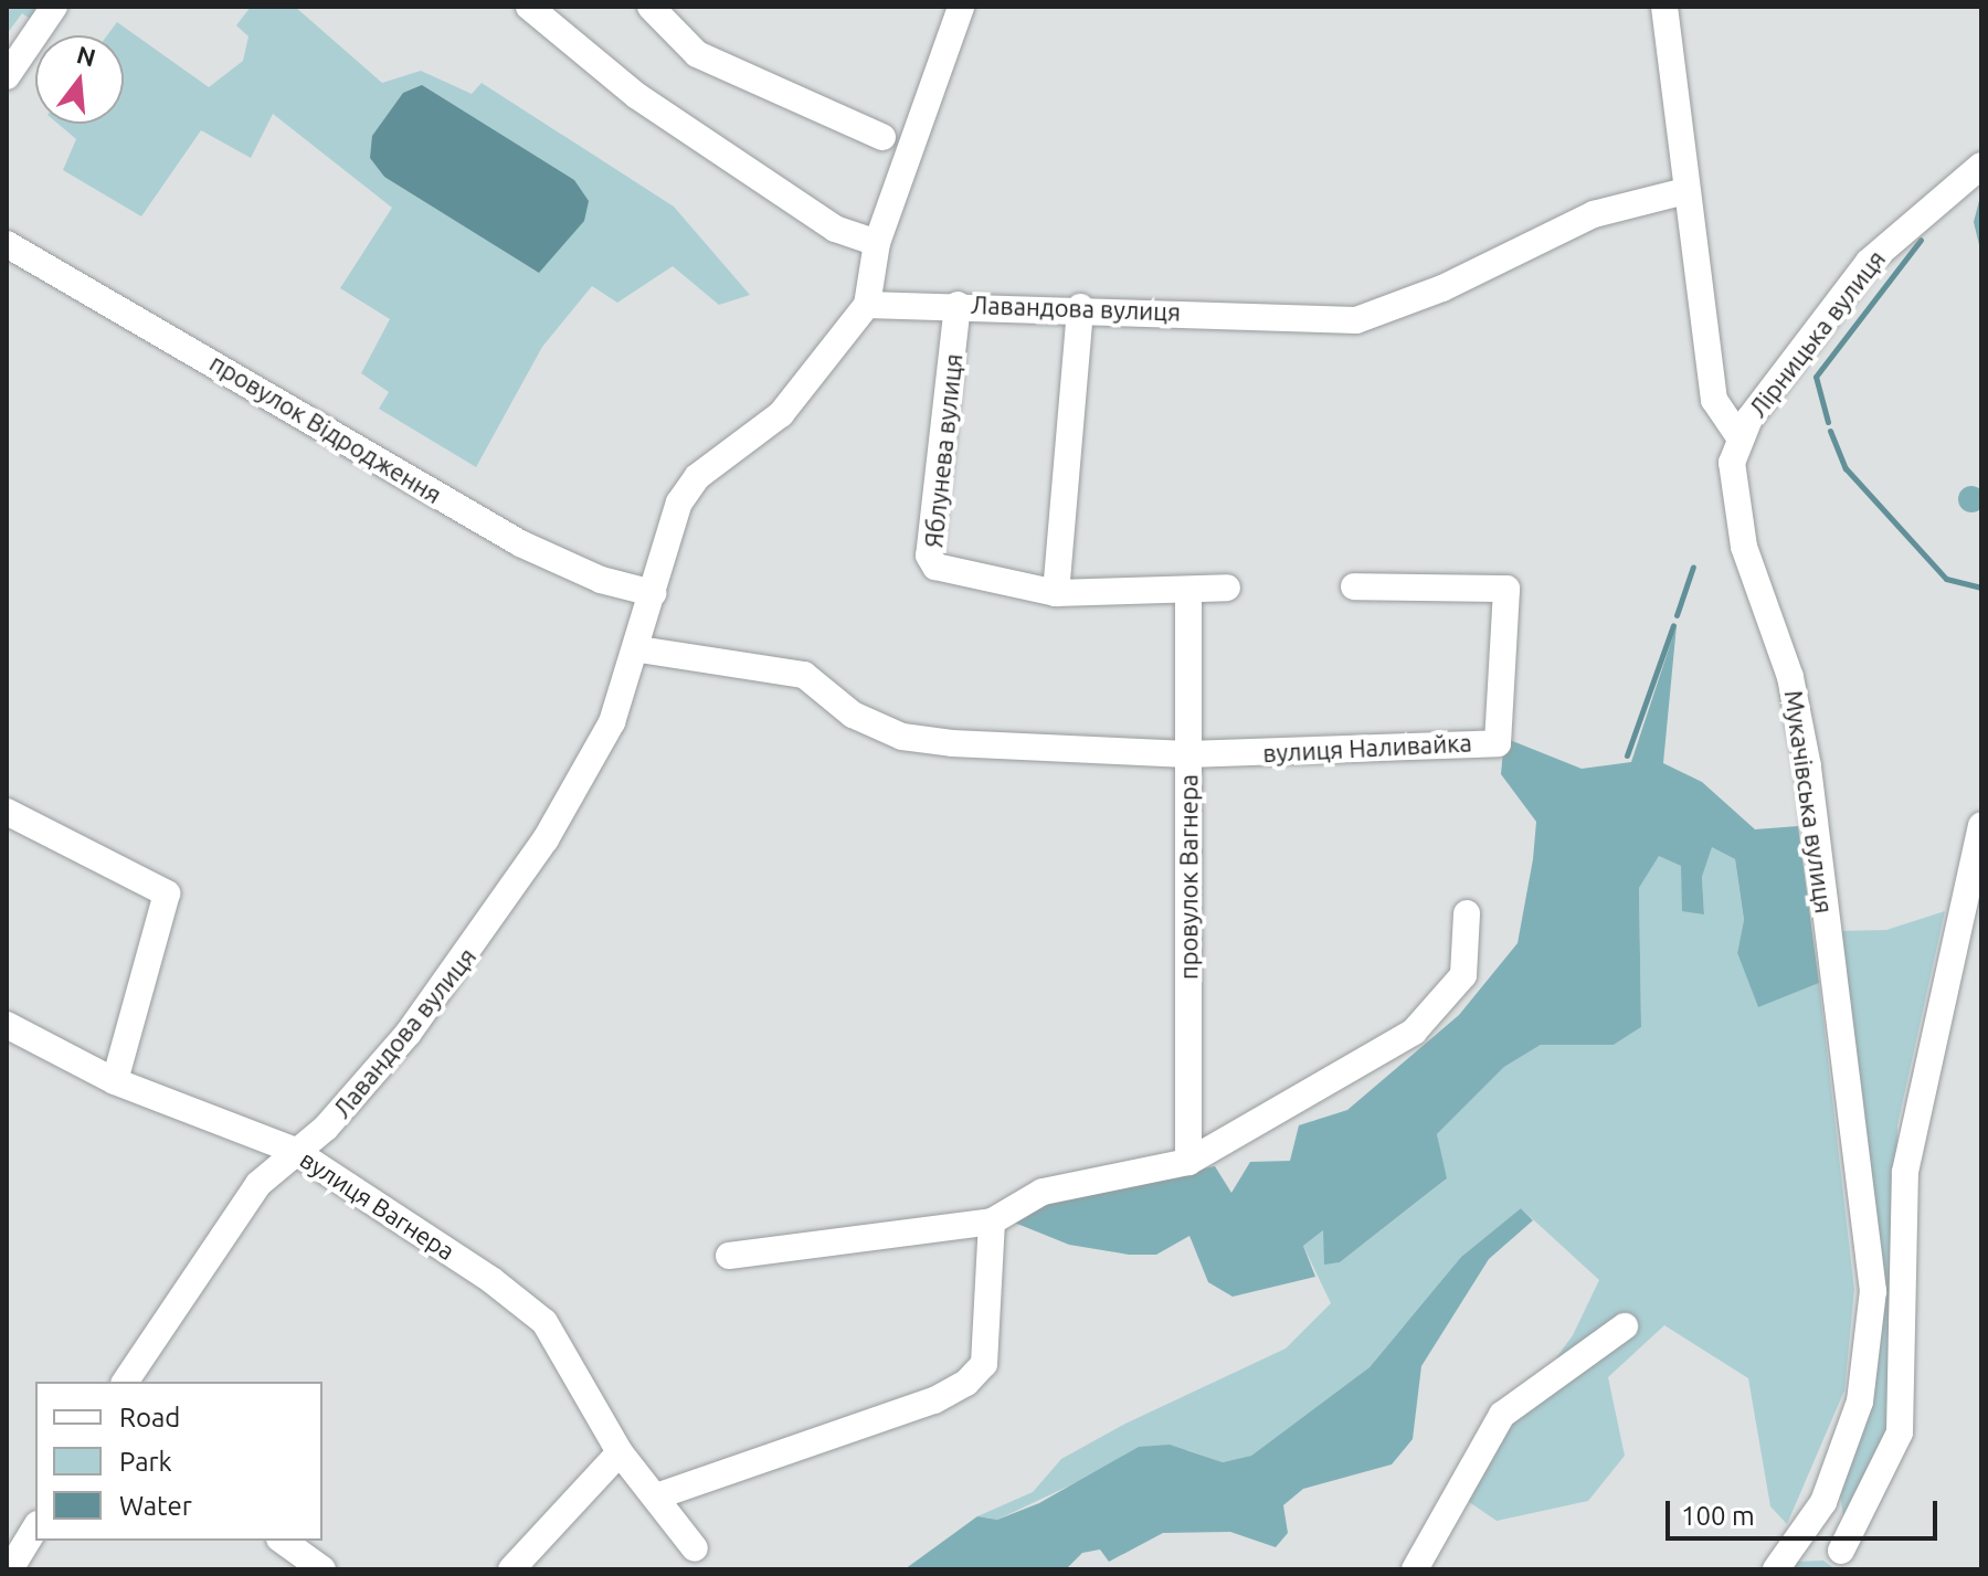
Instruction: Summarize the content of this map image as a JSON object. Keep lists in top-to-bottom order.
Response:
{
  "streets": {
    "street": [
      "Лавандова вулиця",
      "Лірницька вулиця",
      "провулок Відродження",
      "Яблунева вулиця",
      "вулиця Наливайка",
      "Мукачівська вулиця",
      "провулок Вагнера",
      "вулиця Вагнера"
    ]
  },
  "crossings": [
    ["Лавандова вулиця", "провулок Відродження"],
    ["Лавандова вулиця", "Яблунева вулиця"],
    ["Лавандова вулиця", "вулиця Вагнера"],
    ["Лірницька вулиця", "Мукачівська вулиця"],
    ["Яблунева вулиця", "провулок Вагнера"],
    ["вулиця Наливайка", "провулок Вагнера"]
  ],
  "legend": ["Road", "Park", "Water"],
  "scale_bar": "100 m",
  "north": "top"
}
